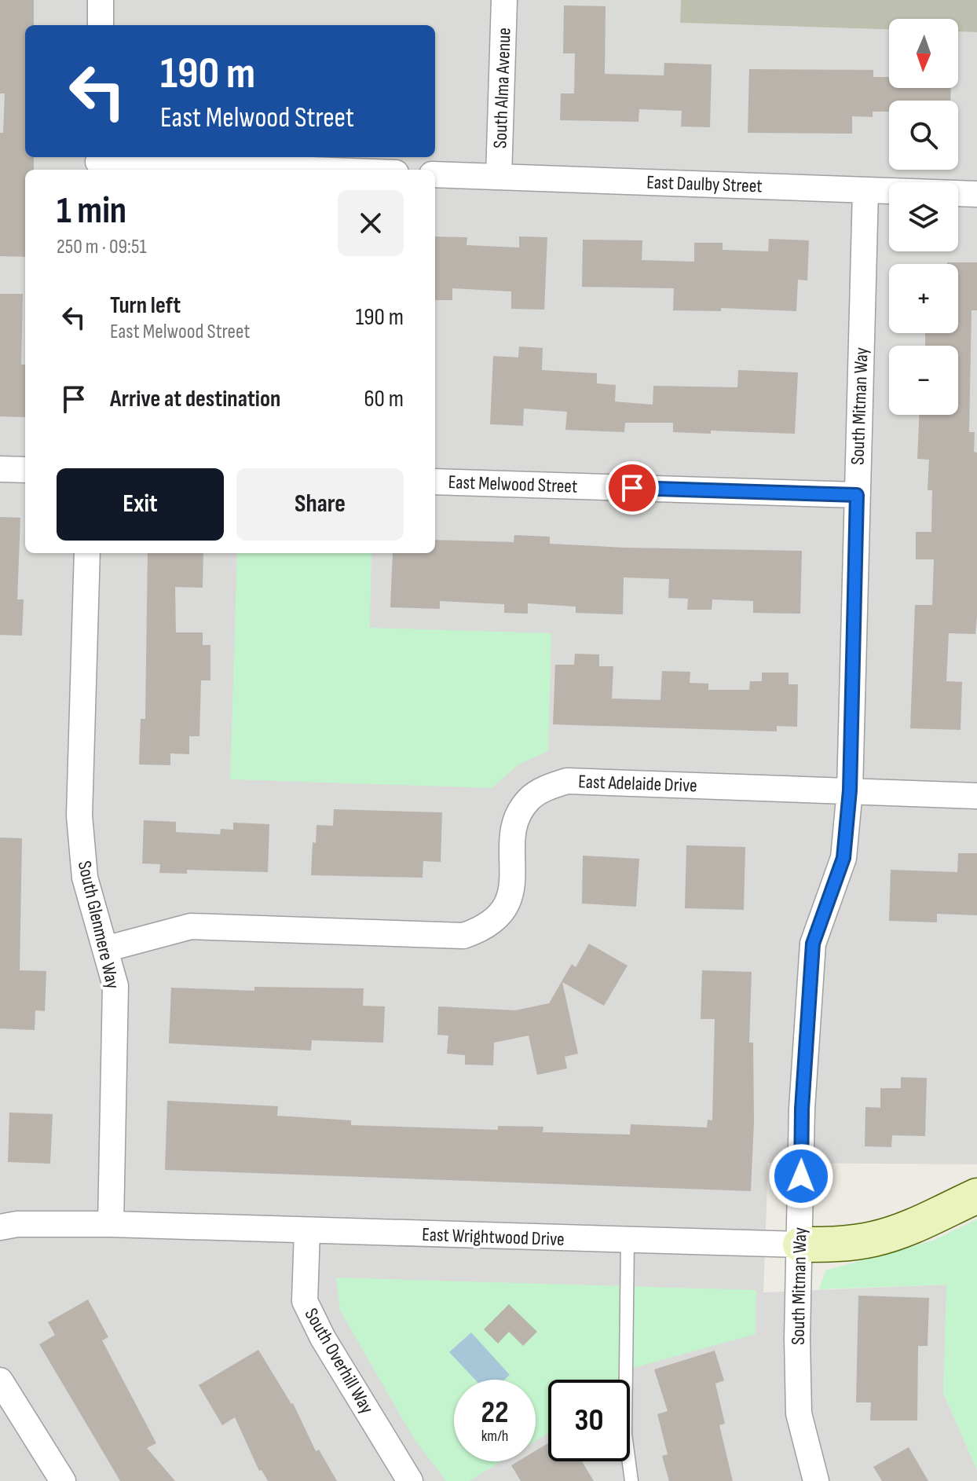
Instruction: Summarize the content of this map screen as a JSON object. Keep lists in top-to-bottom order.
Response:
{
  "streets": {
    "street": [
      "South Alma Avenue",
      "East Daulby Street",
      "South Mitman Way",
      "East Melwood Street",
      "East Adelaide Drive",
      "South Glenmere Way",
      "East Wrightwood Drive",
      "South Overhill Way"
    ]
  },
  "crossings": [
    ["South Alma Avenue", "East Daulby Street"],
    ["East Daulby Street", "South Mitman Way"],
    ["South Mitman Way", "East Melwood Street"],
    ["South Mitman Way", "East Adelaide Drive"],
    ["South Mitman Way", "East Wrightwood Drive"],
    ["East Adelaide Drive", "South Glenmere Way"],
    ["South Glenmere Way", "East Wrightwood Drive"],
    ["East Wrightwood Drive", "South Overhill Way"]
  ],
  "north": "bottom",
  "page": {
    "map_buttons": ["+", "−"],
    "turn": ["190 m", "East Melwood Street"],
    "heading": ["1 min", "250 m · 09:51"],
    "list": [
      {
        "name": "Turn left",
        "note": "East Melwood Street",
        "value": "190 m"
      },
      {
        "name": "Arrive at destination",
        "value": "60 m"
      }
    ],
    "buttons": ["Exit", "Share"],
    "speed": "22 km/h",
    "limit": "30"
  }
}
